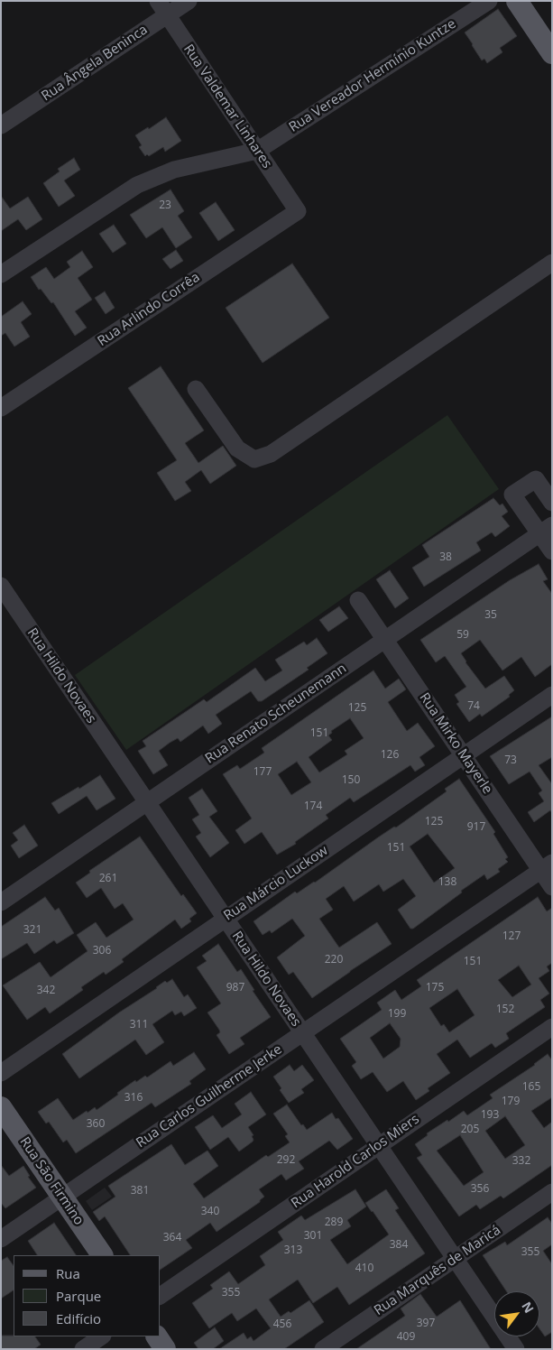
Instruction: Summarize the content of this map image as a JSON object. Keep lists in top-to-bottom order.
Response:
{
  "streets": {
    "main road": ["Rua São Firmino"],
    "street": [
      "Rua Ângela Beninca",
      "Rua Vereador Hermínio Kuntze",
      "Rua Valdemar Linhares",
      "Rua Arlindo Corrêa",
      "Rua Hildo Novaes",
      "Rua Renato Scheunemann",
      "Rua Mirko Mayerle",
      "Rua Márcio Luckow",
      "Rua Carlos Guilherme Jerke",
      "Rua Harold Carlos Miers",
      "Rua Marquês de Maricá"
    ]
  },
  "crossings": [
    ["Rua Ângela Beninca", "Rua Valdemar Linhares"],
    ["Rua Vereador Hermínio Kuntze", "Rua Valdemar Linhares"],
    ["Rua Valdemar Linhares", "Rua Arlindo Corrêa"],
    ["Rua Hildo Novaes", "Rua Renato Scheunemann"],
    ["Rua Hildo Novaes", "Rua Márcio Luckow"],
    ["Rua Hildo Novaes", "Rua Carlos Guilherme Jerke"],
    ["Rua Hildo Novaes", "Rua Harold Carlos Miers"],
    ["Rua Hildo Novaes", "Rua Marquês de Maricá"],
    ["Rua Renato Scheunemann", "Rua Mirko Mayerle"],
    ["Rua Mirko Mayerle", "Rua Márcio Luckow"],
    ["Rua Mirko Mayerle", "Rua Carlos Guilherme Jerke"],
    ["Rua Carlos Guilherme Jerke", "Rua São Firmino"]
  ],
  "house_numbers": [
    "23",
    "38",
    "35",
    "59",
    "74",
    "125",
    "151",
    "126",
    "73",
    "177",
    "150",
    "174",
    "125",
    "917",
    "151",
    "261",
    "138",
    "321",
    "127",
    "306",
    "220",
    "151",
    "987",
    "175",
    "342",
    "152",
    "199",
    "311",
    "165",
    "316",
    "179",
    "193",
    "360",
    "205",
    "292",
    "332",
    "356",
    "381",
    "340",
    "289",
    "301",
    "364",
    "384",
    "313",
    "355",
    "410",
    "355",
    "397",
    "456",
    "409"
  ],
  "legend": ["Rua", "Parque", "Edifício"],
  "north": "top right"
}
